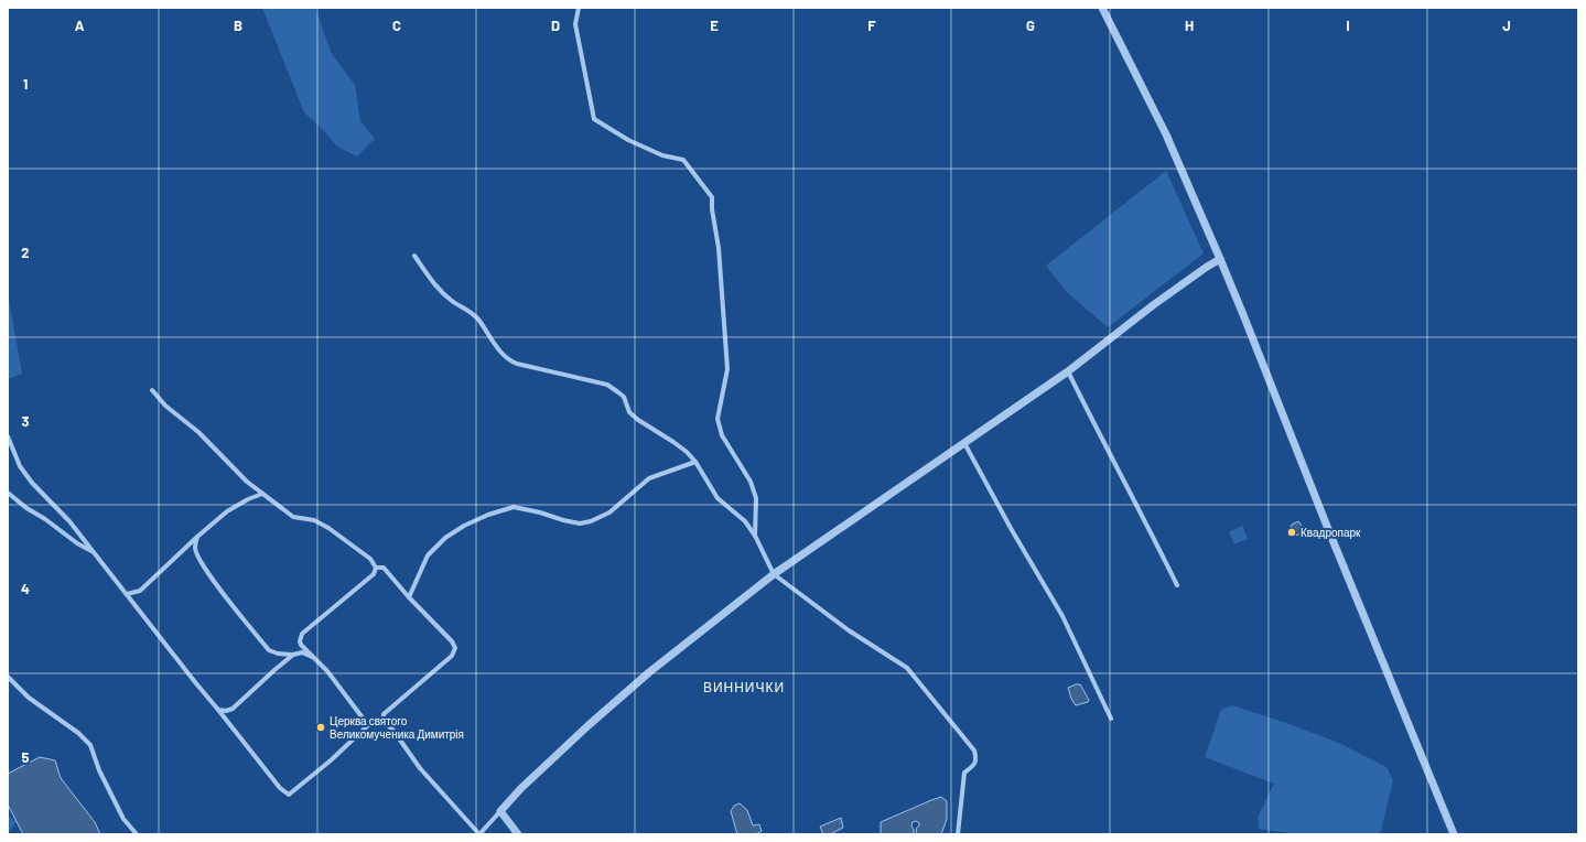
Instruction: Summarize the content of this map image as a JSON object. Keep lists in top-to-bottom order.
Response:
{
  "districts": ["ВИННИЧКИ"],
  "places": ["Квадропарк", "Церква святого Великомученика Димитрія"],
  "grid": {
    "columns": [
      "A",
      "B",
      "C",
      "D",
      "E",
      "F",
      "G",
      "H",
      "I",
      "J"
    ],
    "rows": [
      "1",
      "2",
      "3",
      "4",
      "5"
    ]
  }
}
